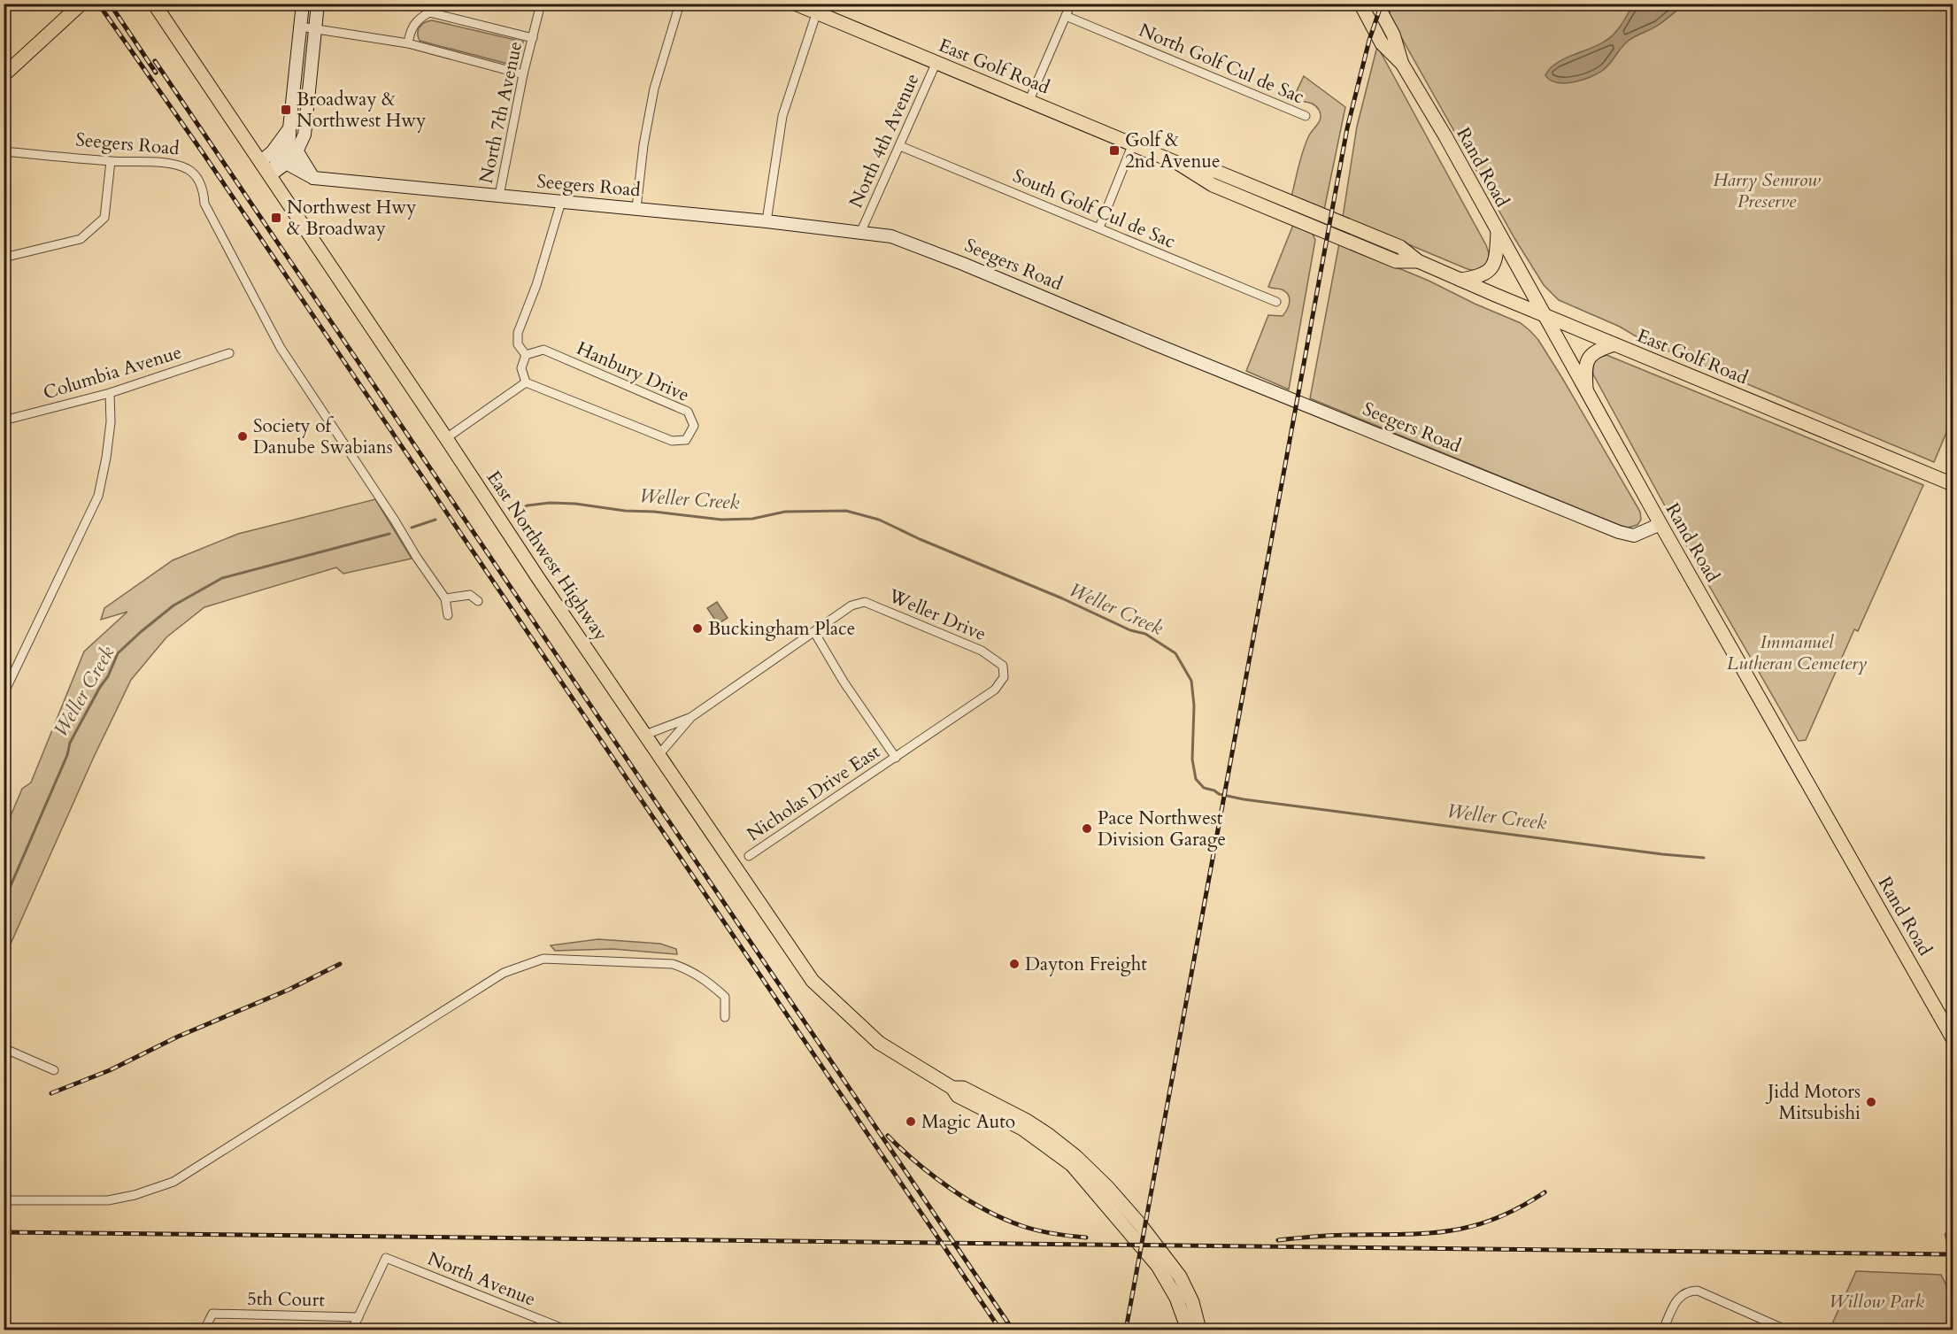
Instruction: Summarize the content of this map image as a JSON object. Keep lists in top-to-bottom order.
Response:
{
  "streets": {
    "main road": ["East Golf Road", "Rand Road", "East Northwest Highway"],
    "street": [
      "North Golf Cul de Sac",
      "North 7th Avenue",
      "North 4th Avenue",
      "Seegers Road",
      "South Golf Cul de Sac",
      "Hanbury Drive",
      "Columbia Avenue",
      "Weller Drive",
      "Nicholas Drive East",
      "North Avenue",
      "5th Court"
    ]
  },
  "crossings": [
    ["East Golf Road", "North 4th Avenue"],
    ["East Golf Road", "Rand Road"],
    ["North 7th Avenue", "Seegers Road"],
    ["North 4th Avenue", "Seegers Road"],
    ["North 4th Avenue", "South Golf Cul de Sac"],
    ["Seegers Road", "Rand Road"],
    ["Weller Drive", "Nicholas Drive East"],
    ["North Avenue", "5th Court"]
  ],
  "water": ["Weller Creek"],
  "parks": ["Harry Semrow Preserve", "Immanuel Lutheran Cemetery", "Willow Park"],
  "places": {
    "transit": ["Broadway & Northwest Hwy", "Golf & 2nd Avenue", "Northwest Hwy & Broadway"],
    "other": [
      "Society of Danube Swabians",
      "Buckingham Place",
      "Pace Northwest Division Garage",
      "Dayton Freight",
      "Jidd Motors Mitsubishi",
      "Magic Auto"
    ]
  }
}
